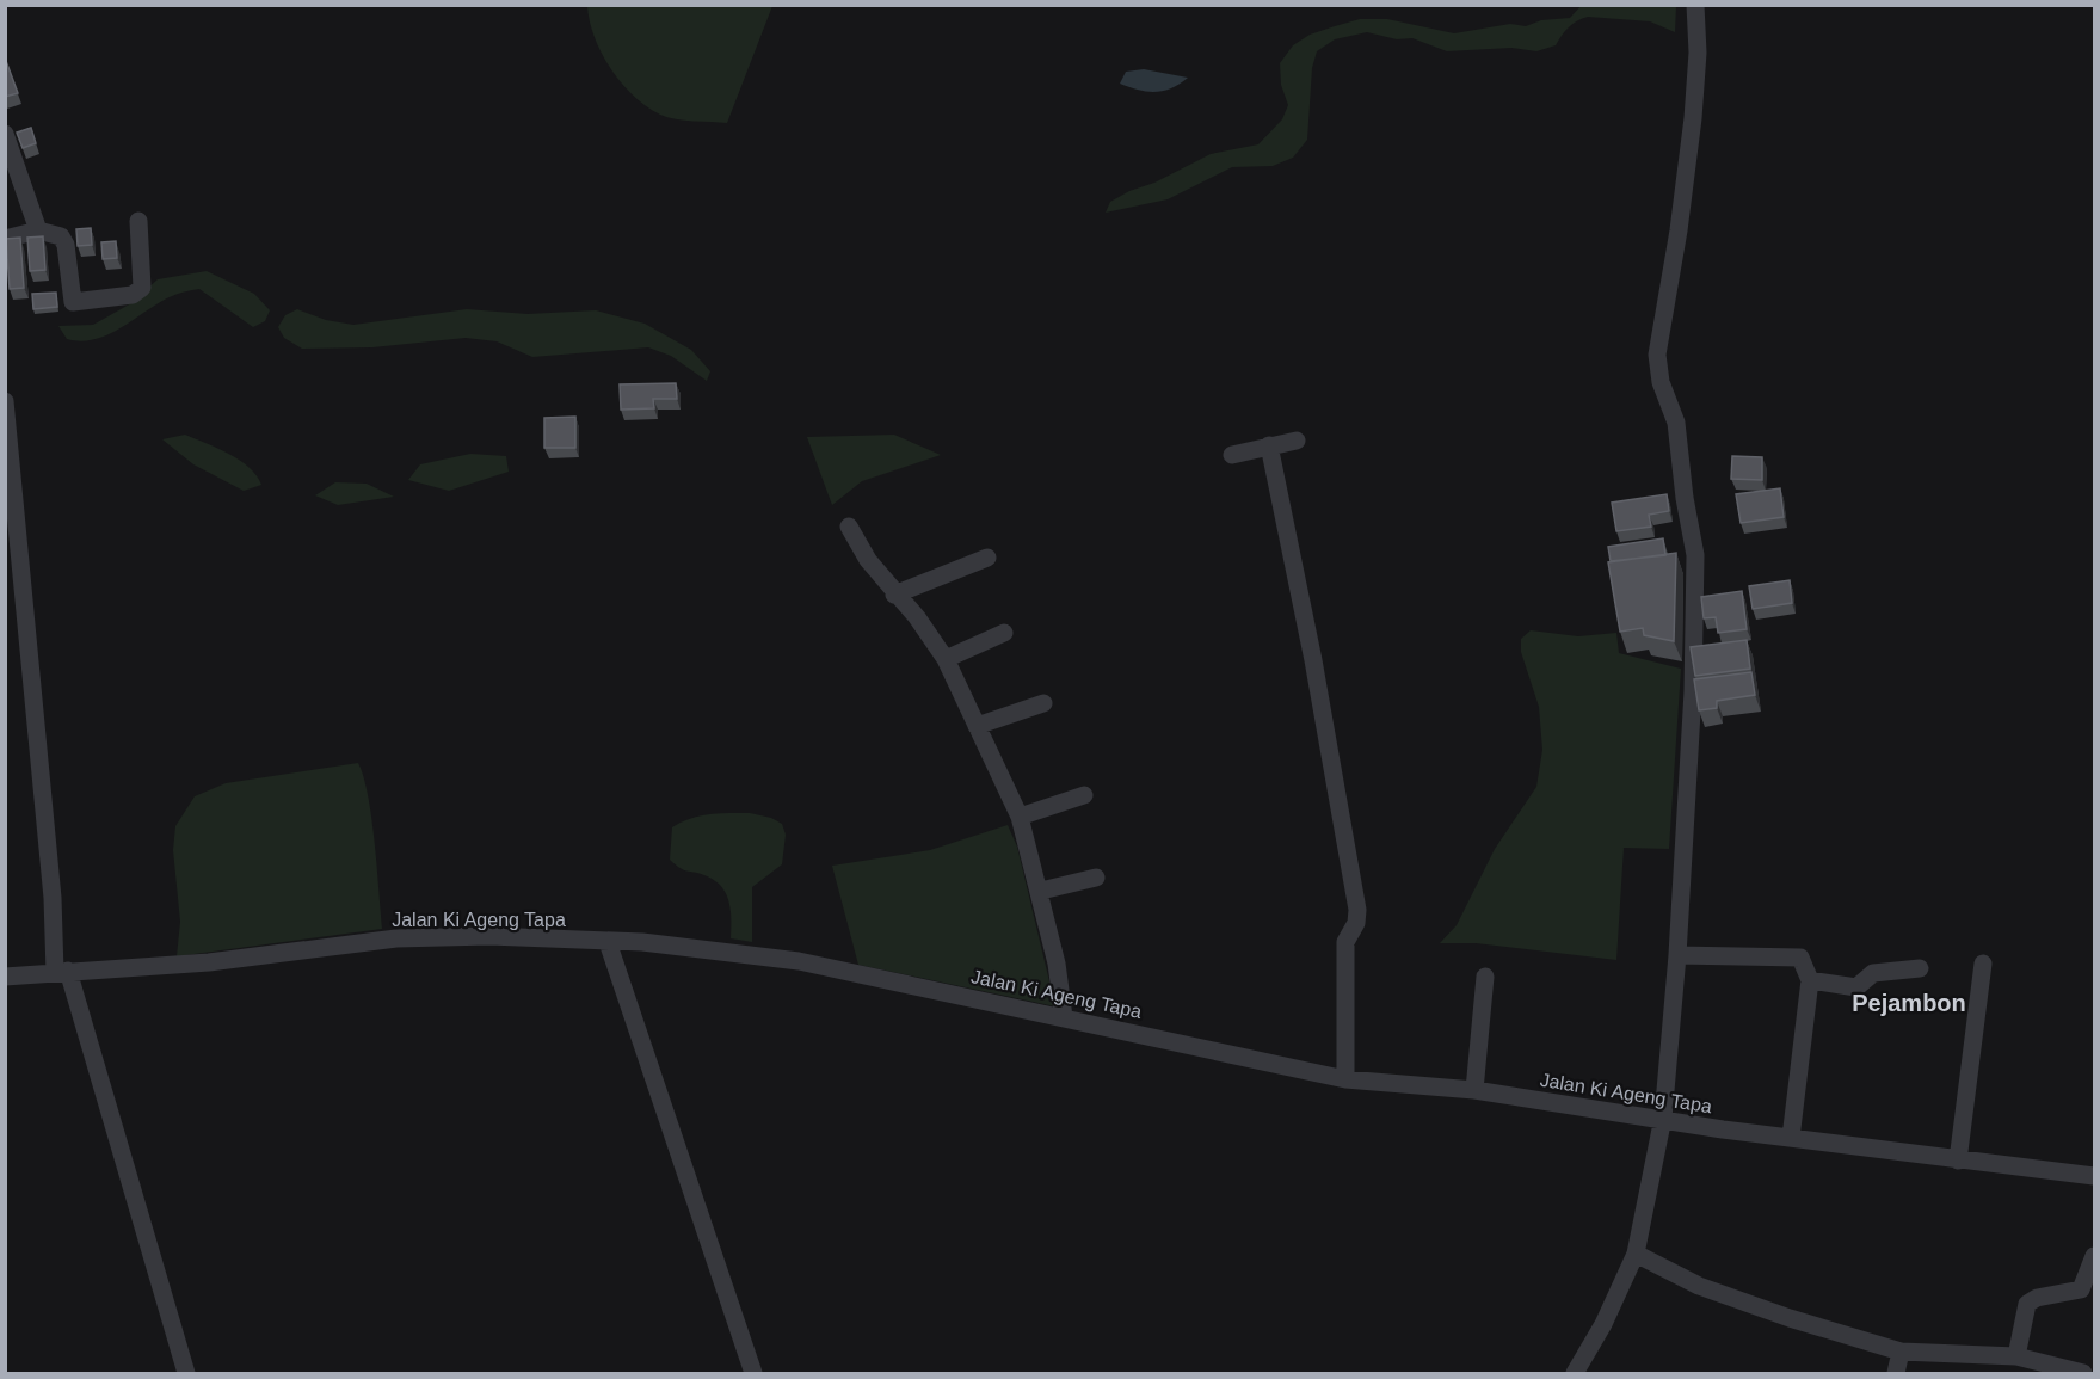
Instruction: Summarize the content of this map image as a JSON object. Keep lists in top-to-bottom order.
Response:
{
  "streets": {
    "street": ["Jalan Ki Ageng Tapa"]
  },
  "districts": ["Pejambon"]
}
